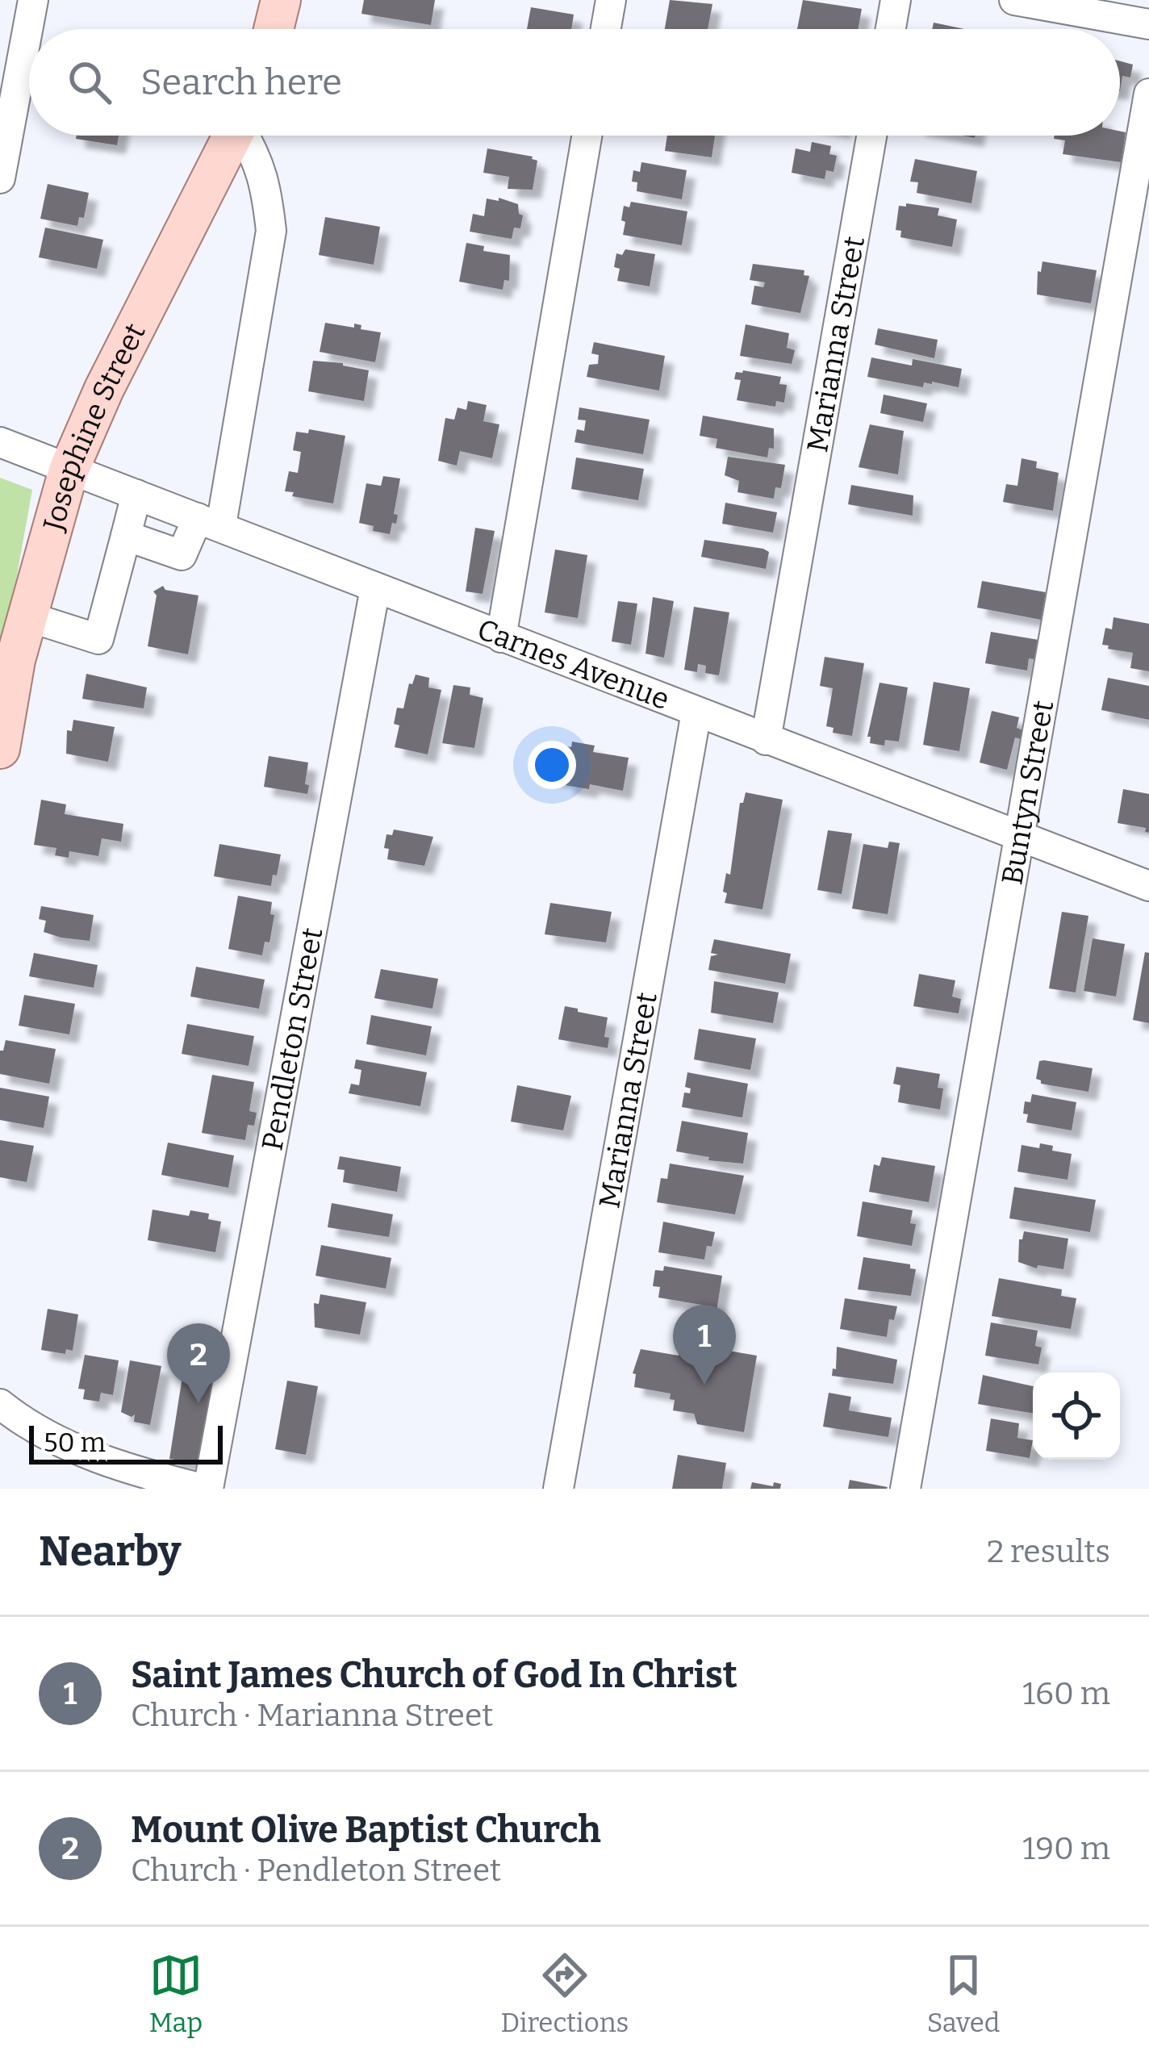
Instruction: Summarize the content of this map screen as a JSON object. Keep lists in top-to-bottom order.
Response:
{
  "streets": {
    "main road": ["Josephine Street"],
    "street": [
      "Marianna Street",
      "Carnes Avenue",
      "Buntyn Street",
      "Pendleton Street"
    ]
  },
  "crossings": [
    ["Marianna Street", "Carnes Avenue"],
    ["Josephine Street", "Carnes Avenue"],
    ["Carnes Avenue", "Buntyn Street"],
    ["Carnes Avenue", "Pendleton Street"]
  ],
  "scale_bar": "50 m",
  "page": {
    "search": "Search here",
    "pins": ["1", "2"],
    "scale": "50 m",
    "heading": ["Nearby", "2 results"],
    "list": [
      {
        "mark": "1",
        "name": "Saint James Church of God In Christ",
        "note": "Church · Marianna Street",
        "value": "160 m"
      },
      {
        "mark": "2",
        "name": "Mount Olive Baptist Church",
        "note": "Church · Pendleton Street",
        "value": "190 m"
      }
    ],
    "nav": ["Map", "Directions", "Saved"]
  }
}
